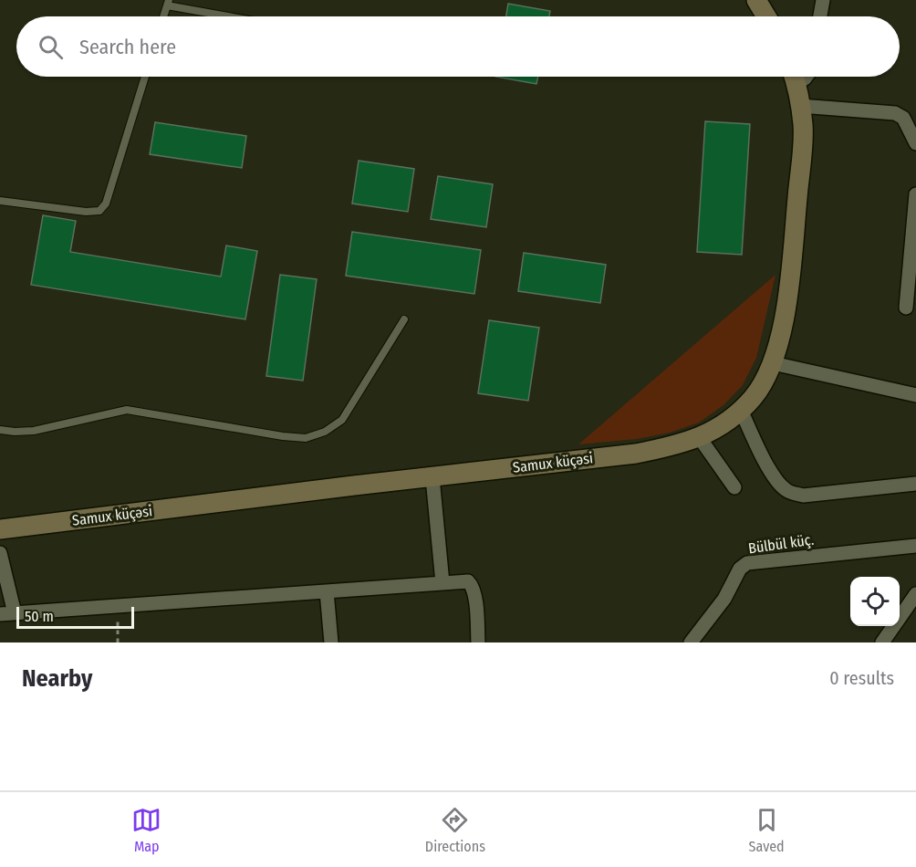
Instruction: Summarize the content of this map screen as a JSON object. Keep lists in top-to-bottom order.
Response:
{
  "streets": {
    "main road": ["Samux küçəsi"],
    "street": ["Bülbül küç."]
  },
  "scale_bar": "50 m",
  "page": {
    "search": "Search here",
    "scale": "50 m",
    "heading": ["Nearby", "0 results"],
    "nav": ["Map", "Directions", "Saved"]
  }
}
